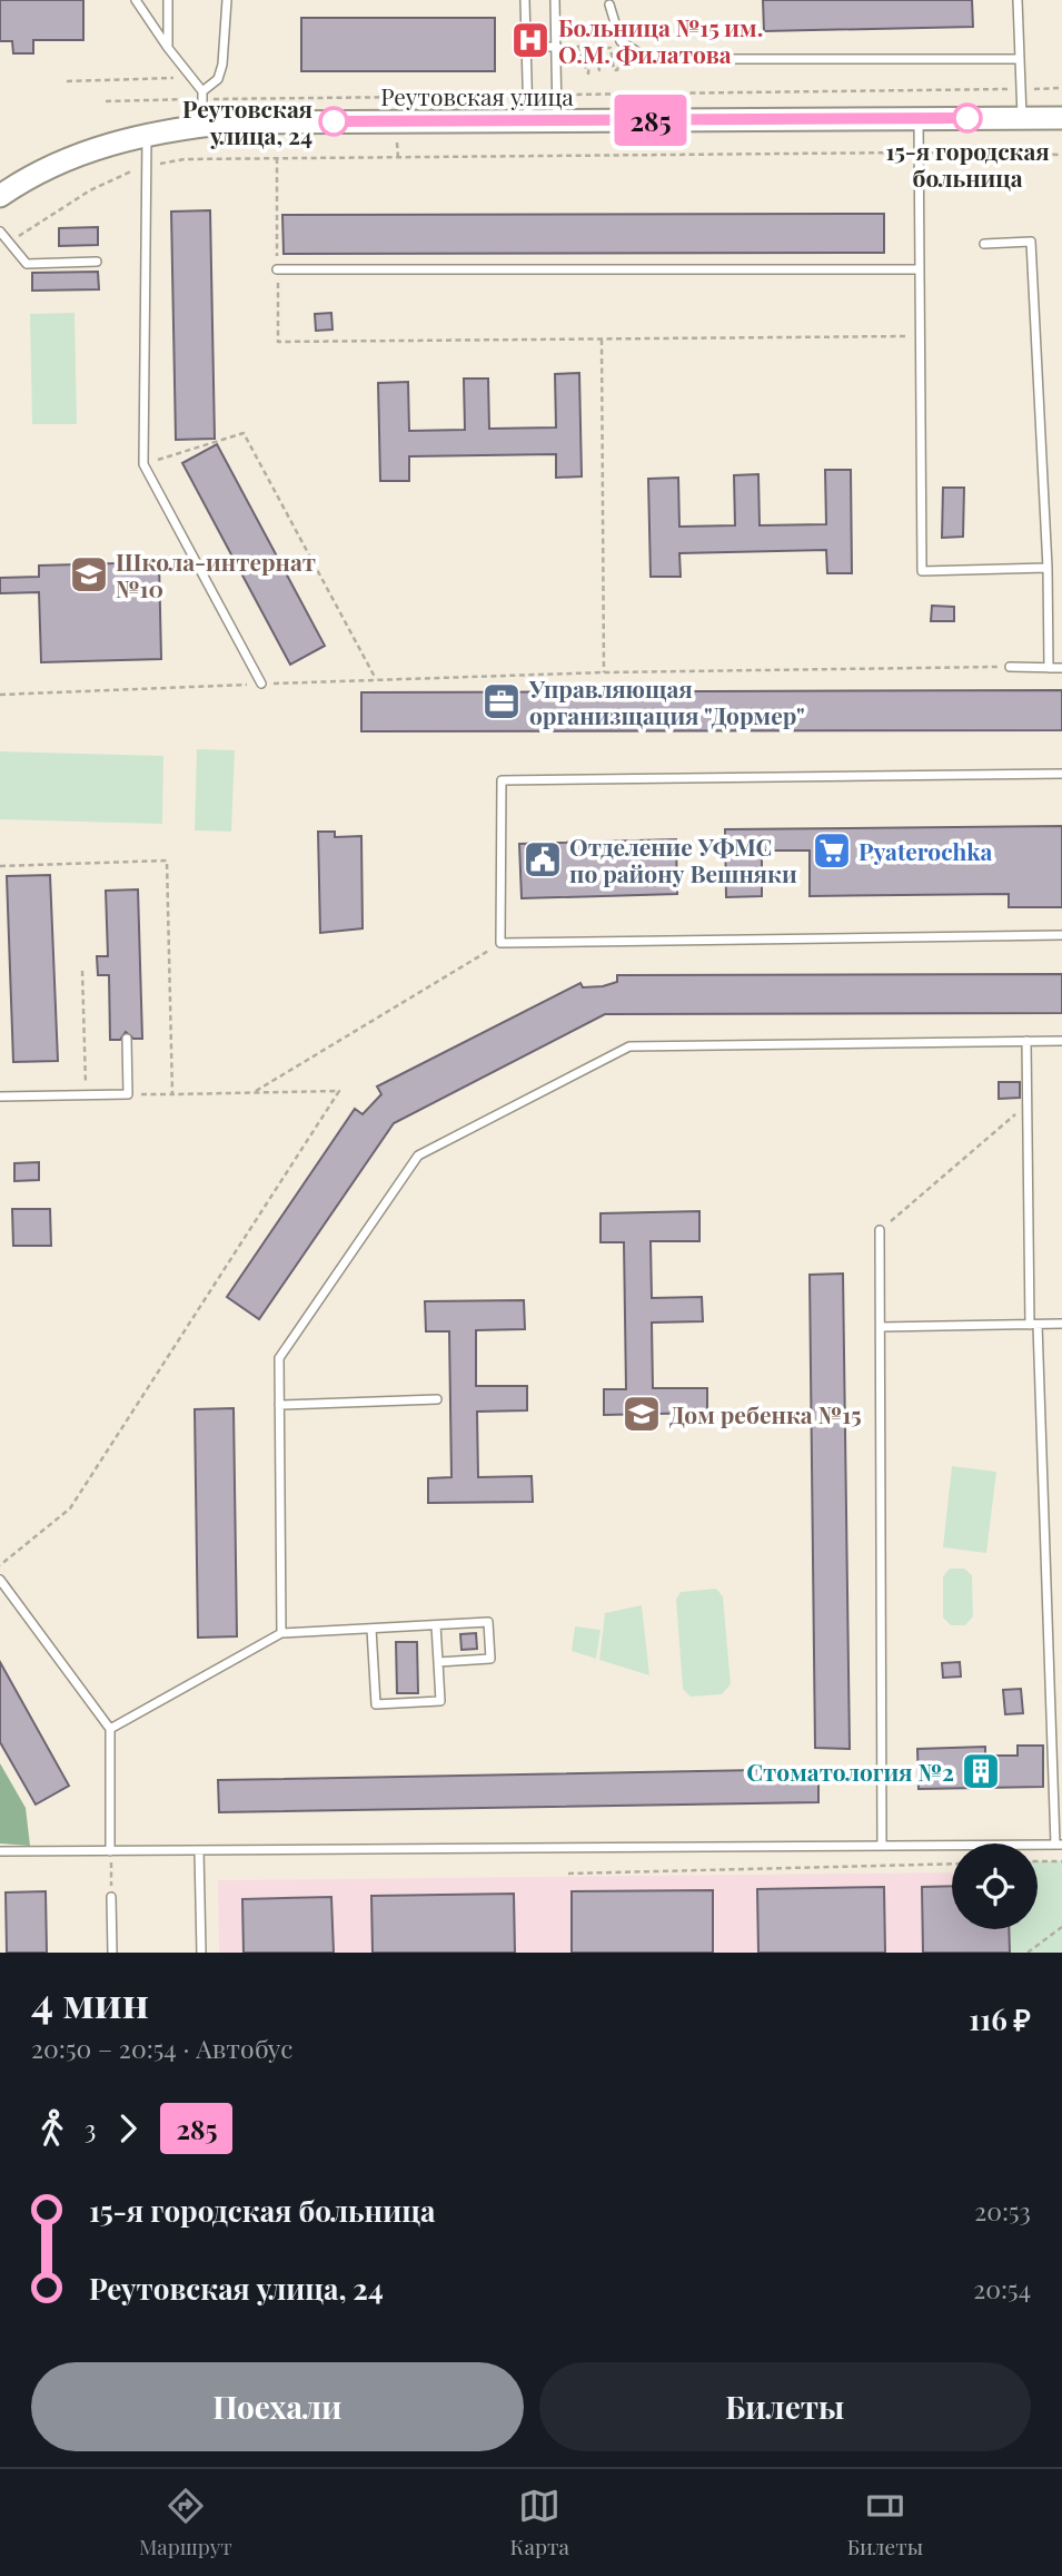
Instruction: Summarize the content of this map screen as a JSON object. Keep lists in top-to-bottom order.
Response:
{
  "streets": {
    "street": ["Реутовская улица"]
  },
  "places": {
    "hospital": ["Больница №15 им. О.М. Филатова"],
    "other": ["15-я городская больница", "Реутовская улица, 24"],
    "school or university": ["Школа-интернат №10", "Дом ребенка №15"],
    "office": ["Управляющая организщация \"Дормер\""],
    "supermarket": ["Pyaterochka"],
    "public building": ["Отделение УФМС по району Вешняки"],
    "building": ["Стоматология №2"]
  },
  "lines": ["bus line 285"],
  "page": {
    "on_map": "285",
    "heading": ["4 мин", "20:50 – 20:54 · Автобус", "116 ₽"],
    "legs": ["3", "285"],
    "list": [
      {
        "name": "15-я городская больница",
        "value": "20:53"
      },
      {
        "name": "Реутовская улица, 24",
        "value": "20:54"
      }
    ],
    "buttons": ["Поехали", "Билеты"],
    "tabs": ["Маршрут", "Карта", "Билеты"]
  }
}
